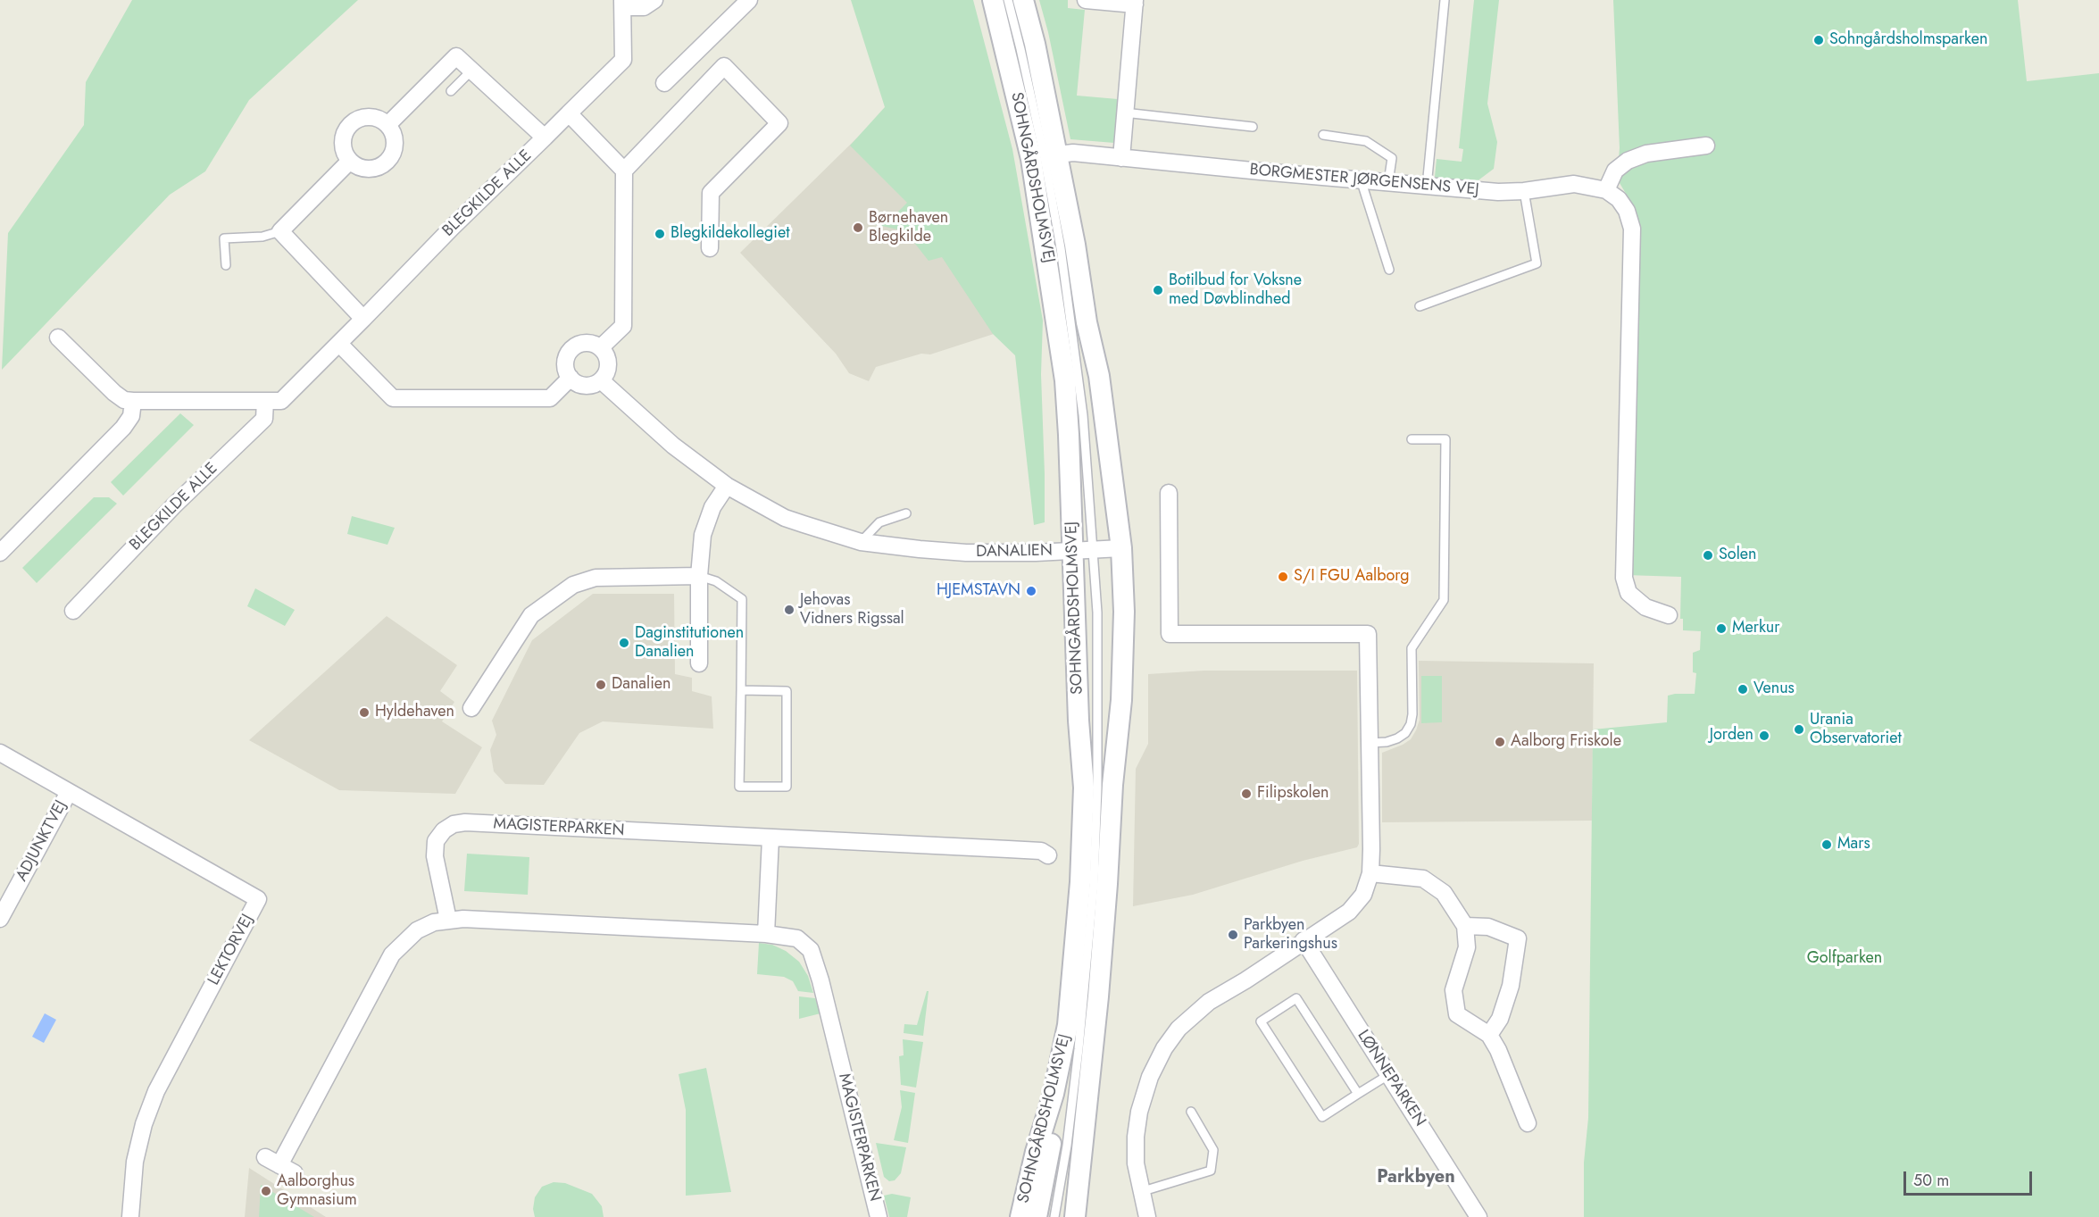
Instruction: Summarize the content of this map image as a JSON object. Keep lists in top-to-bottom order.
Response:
{
  "streets": {
    "street": [
      "SOHNGÅRDSHOLMSVEJ",
      "BORGMESTER JØRGENSENS VEJ",
      "BLEGKILDE ALLE",
      "DANALIEN",
      "MAGISTERPARKEN",
      "ADJUNKTVEJ",
      "LEKTORVEJ",
      "LØNNEPARKEN"
    ]
  },
  "crossings": [
    ["SOHNGÅRDSHOLMSVEJ", "BORGMESTER JØRGENSENS VEJ"],
    ["SOHNGÅRDSHOLMSVEJ", "DANALIEN"],
    ["ADJUNKTVEJ", "LEKTORVEJ"]
  ],
  "districts": ["Parkbyen"],
  "parks": ["Golfparken"],
  "places": [
    "Sohngårdsholmsparken",
    "Børnehaven Blegkilde",
    "Blegkildekollegiet",
    "Botilbud for Voksne med Døvblindhed",
    "Solen",
    "S/I FGU Aalborg",
    "HJEMSTAVN",
    "Jehovas Vidners Rigssal",
    "Merkur",
    "Daginstitutionen Danalien",
    "Danalien",
    "Venus",
    "Hyldehaven",
    "Urania Observatoriet",
    "Jorden",
    "Aalborg Friskole",
    "Filipskolen",
    "Mars",
    "Parkbyen Parkeringshus",
    "Aalborghus Gymnasium"
  ],
  "scale_bar": "50 m"
}
